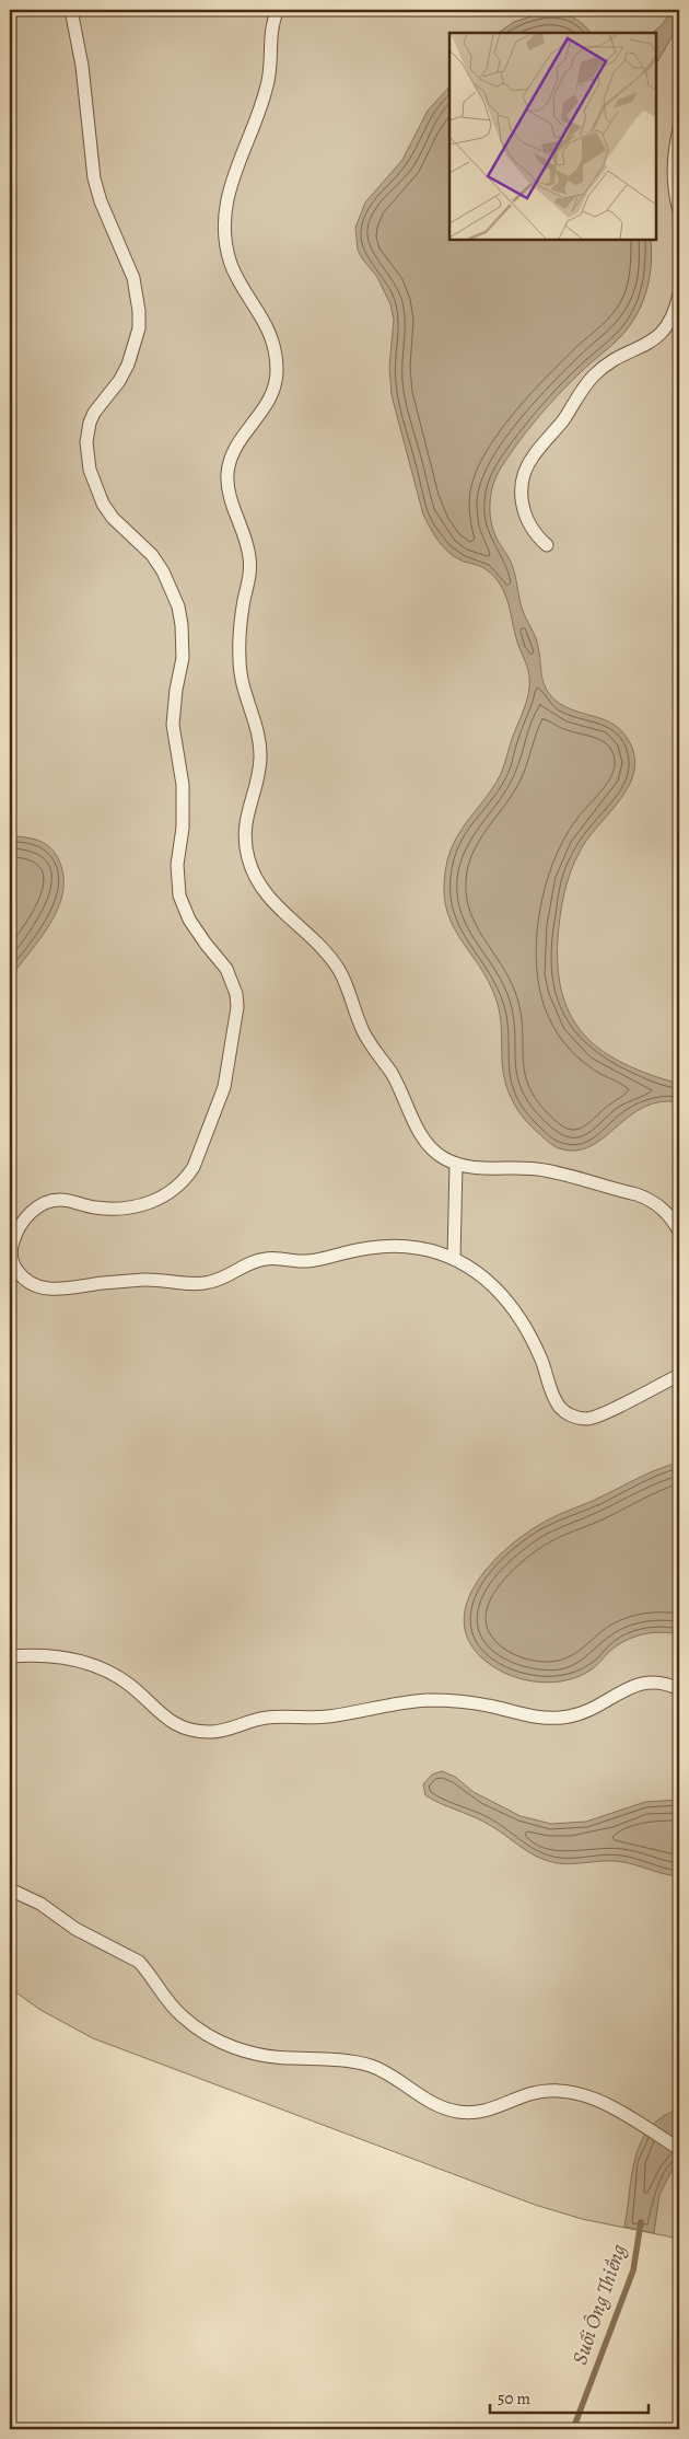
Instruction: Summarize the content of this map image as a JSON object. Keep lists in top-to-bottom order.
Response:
{
  "water": ["Suối Ông Thiềng"],
  "scale_bar": "50 m"
}
